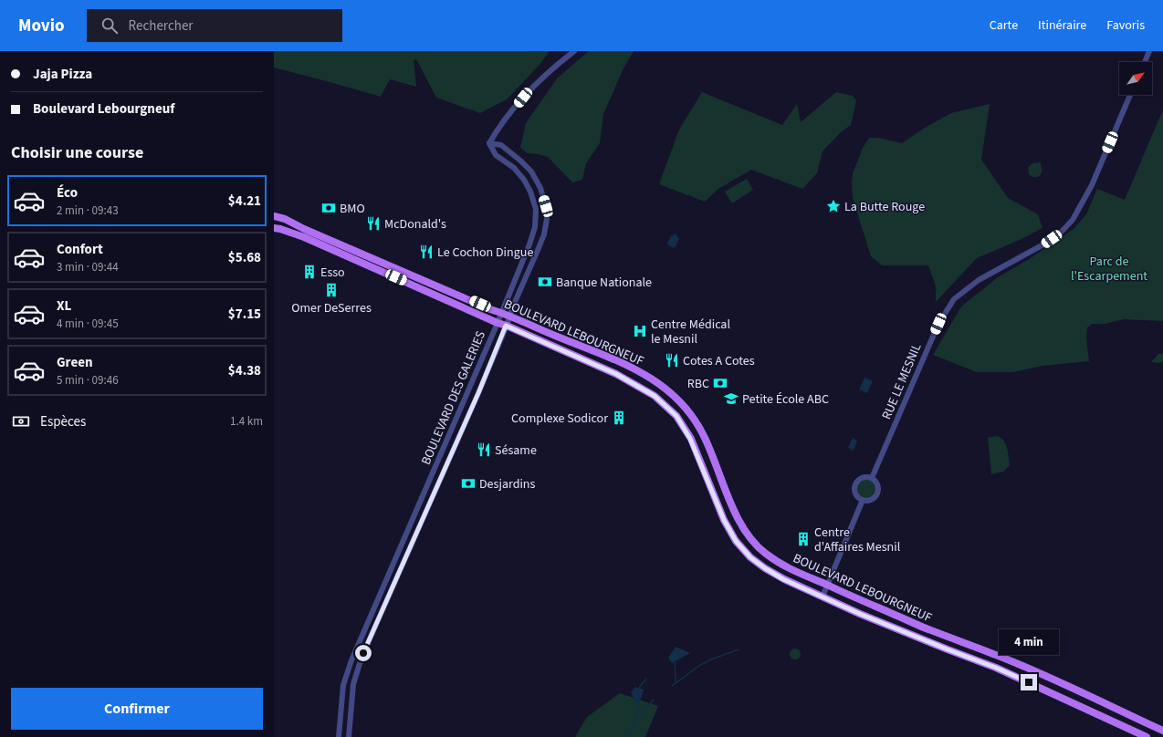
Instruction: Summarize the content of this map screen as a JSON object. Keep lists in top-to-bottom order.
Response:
{
  "streets": {
    "main road": ["BOULEVARD LEBOURGNEUF"],
    "street": ["RUE LE MESNIL", "BOULEVARD DES GALERIES"]
  },
  "crossings": [
    ["BOULEVARD LEBOURGNEUF", "BOULEVARD DES GALERIES"]
  ],
  "parks": ["Parc de l'Escarpement"],
  "places": {
    "place": ["La Butte Rouge"],
    "bank": [
      "BMO",
      "Banque Nationale",
      "RBC",
      "Desjardins"
    ],
    "restaurant": [
      "McDonald's",
      "Le Cochon Dingue",
      "Cotes A Cotes",
      "Sésame"
    ],
    "building": [
      "Esso",
      "Omer DeSerres",
      "Complexe Sodicor",
      "Centre d'Affaires Mesnil"
    ],
    "hospital": ["Centre Médical le Mesnil"],
    "school or university": ["Petite École ABC"]
  },
  "north": "top right",
  "page": {
    "header": "Movio",
    "search": "Rechercher",
    "nav": ["Carte", "Itinéraire", "Favoris"],
    "banner": ["Jaja Pizza", "Boulevard Lebourgneuf"],
    "heading": "Choisir une course",
    "list": [
      {
        "name": "Éco",
        "note": "2 min · 09:43",
        "value": "$4.21"
      },
      {
        "name": "Confort",
        "note": "3 min · 09:44",
        "value": "$5.68"
      },
      {
        "name": "XL",
        "note": "4 min · 09:45",
        "value": "$7.15"
      },
      {
        "name": "Green",
        "note": "5 min · 09:46",
        "value": "$4.38"
      }
    ],
    "pay": ["Espèces", "1.4 km"],
    "bubble": "4 min",
    "buttons": "Confirmer"
  }
}
